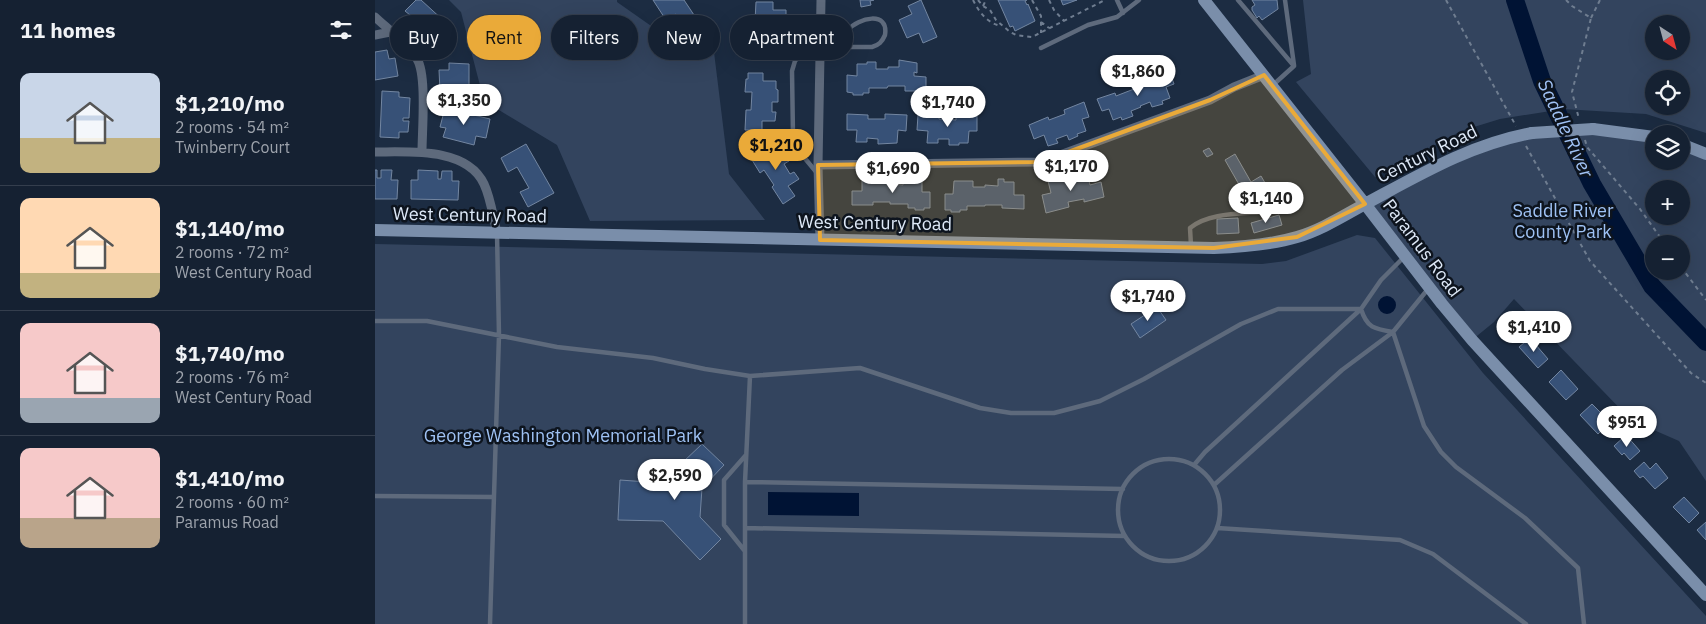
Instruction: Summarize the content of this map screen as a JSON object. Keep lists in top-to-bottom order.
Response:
{
  "streets": {
    "main road": ["Century Road", "West Century Road", "Paramus Road"]
  },
  "crossings": [
    ["Century Road", "West Century Road"],
    ["Century Road", "Paramus Road"],
    ["West Century Road", "Paramus Road"]
  ],
  "water": ["Saddle River"],
  "parks": ["Saddle River County Park", "George Washington Memorial Park"],
  "north": "bottom right",
  "page": {
    "heading": "11 homes",
    "map_buttons": ["+", "−"],
    "chip": [
      "Buy",
      "Rent",
      "Filters",
      "New",
      "Apartment"
    ],
    "price": [
      "$1,860",
      "$1,350",
      "$1,740",
      "$1,210",
      "$1,170",
      "$1,690",
      "$1,140",
      "$1,740",
      "$1,410",
      "$951",
      "$2,590"
    ],
    "list": [
      {
        "name": "$1,210/mo",
        "note": "2 rooms · 54 m² · Twinberry Court"
      },
      {
        "name": "$1,140/mo",
        "note": "2 rooms · 72 m² · West Century Road"
      },
      {
        "name": "$1,740/mo",
        "note": "2 rooms · 76 m² · West Century Road"
      },
      {
        "name": "$1,410/mo",
        "note": "2 rooms · 60 m² · Paramus Road"
      }
    ]
  }
}
